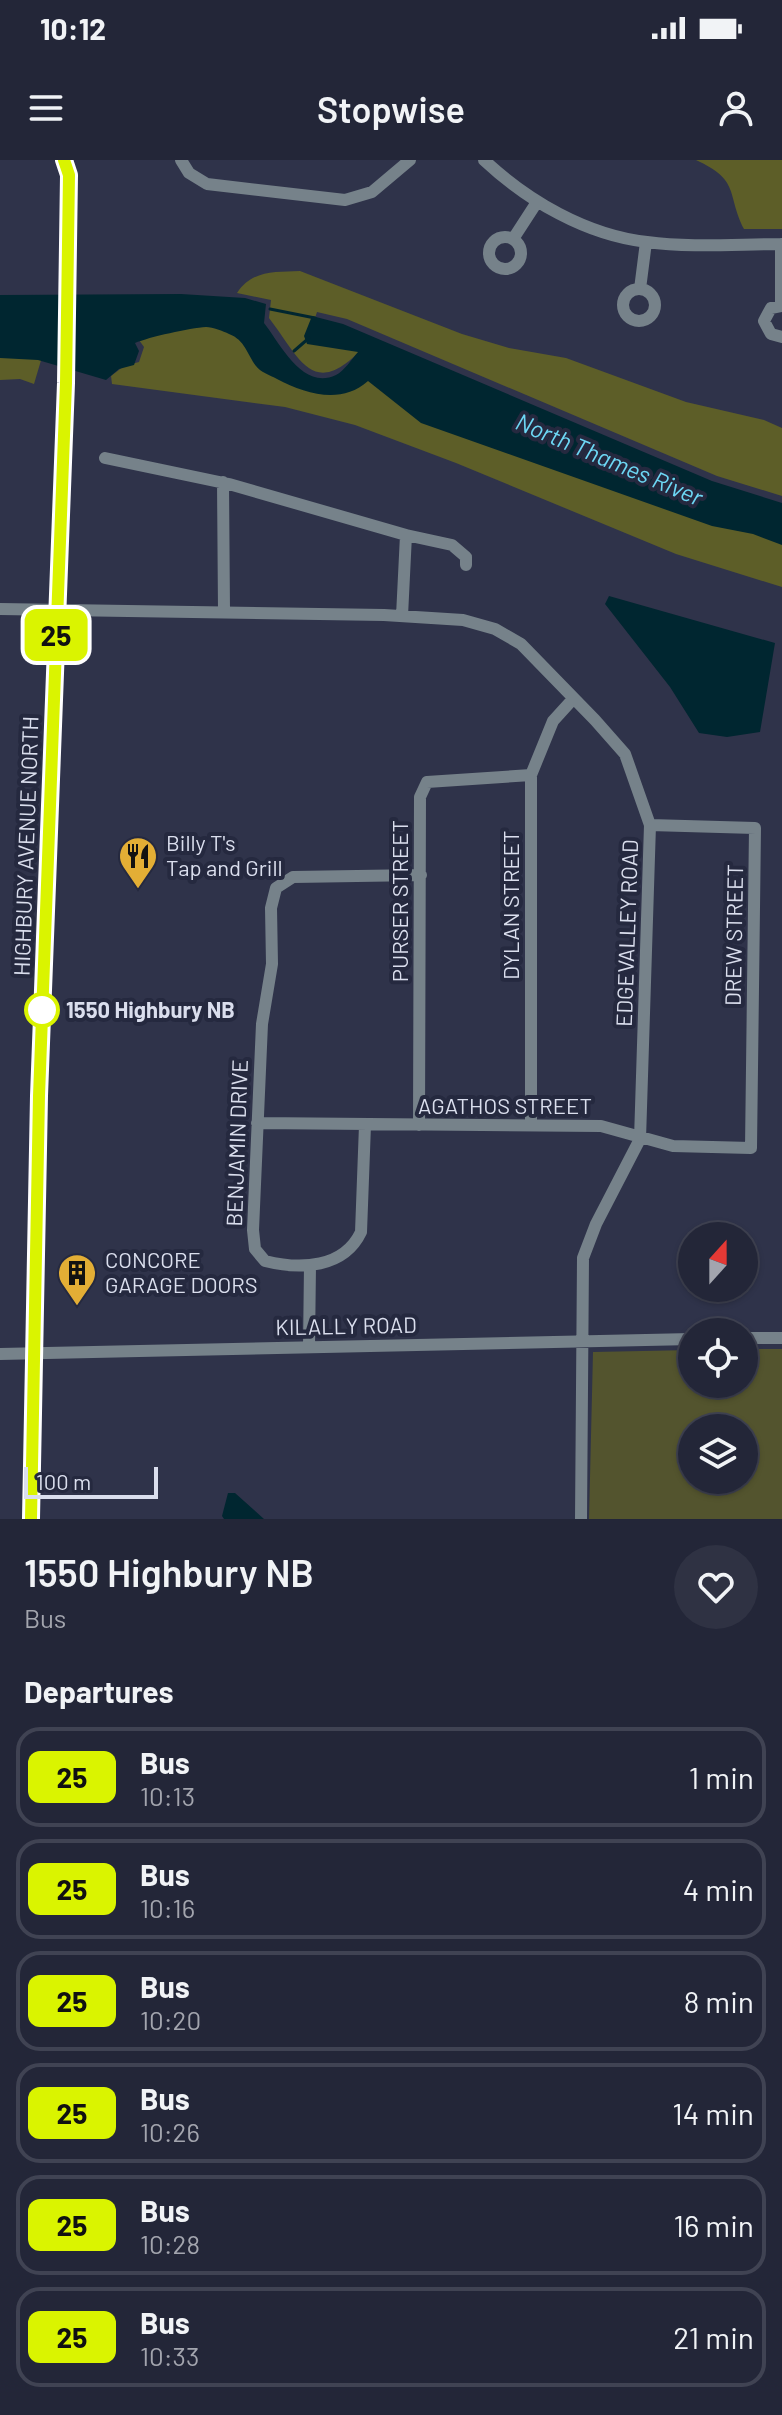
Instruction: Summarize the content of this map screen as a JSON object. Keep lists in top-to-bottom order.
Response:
{
  "streets": {
    "main road": ["HIGHBURY AVENUE NORTH"],
    "street": [
      "PURSER STREET",
      "DYLAN STREET",
      "EDGEVALLEY ROAD",
      "DREW STREET",
      "AGATHOS STREET",
      "BENJAMIN DRIVE",
      "KILALLY ROAD"
    ]
  },
  "crossings": [
    ["HIGHBURY AVENUE NORTH", "EDGEVALLEY ROAD"],
    ["HIGHBURY AVENUE NORTH", "KILALLY ROAD"],
    ["PURSER STREET", "DYLAN STREET"],
    ["PURSER STREET", "AGATHOS STREET"],
    ["PURSER STREET", "BENJAMIN DRIVE"],
    ["DYLAN STREET", "EDGEVALLEY ROAD"],
    ["DYLAN STREET", "AGATHOS STREET"],
    ["EDGEVALLEY ROAD", "DREW STREET"],
    ["EDGEVALLEY ROAD", "AGATHOS STREET"],
    ["EDGEVALLEY ROAD", "KILALLY ROAD"],
    ["DREW STREET", "AGATHOS STREET"],
    ["AGATHOS STREET", "BENJAMIN DRIVE"]
  ],
  "water": ["North Thames River"],
  "places": {
    "restaurant": ["Billy T's Tap and Grill"],
    "other": ["1550 Highbury NB"],
    "building": ["CONCORE GARAGE DOORS"]
  },
  "lines": ["bus line 25"],
  "scale_bar": "100 m",
  "north": "top",
  "page": {
    "status": "10:12",
    "header": "Stopwise",
    "on_map": "25",
    "scale": "100 m",
    "heading": [
      ["1550 Highbury NB", "Bus"],
      "Departures"
    ],
    "list": [
      {
        "mark": "25",
        "name": "Bus",
        "note": "10:13",
        "value": "1 min"
      },
      {
        "mark": "25",
        "name": "Bus",
        "note": "10:16",
        "value": "4 min"
      },
      {
        "mark": "25",
        "name": "Bus",
        "note": "10:20",
        "value": "8 min"
      },
      {
        "mark": "25",
        "name": "Bus",
        "note": "10:26",
        "value": "14 min"
      },
      {
        "mark": "25",
        "name": "Bus",
        "note": "10:28",
        "value": "16 min"
      },
      {
        "mark": "25",
        "name": "Bus",
        "note": "10:33",
        "value": "21 min"
      }
    ]
  }
}
